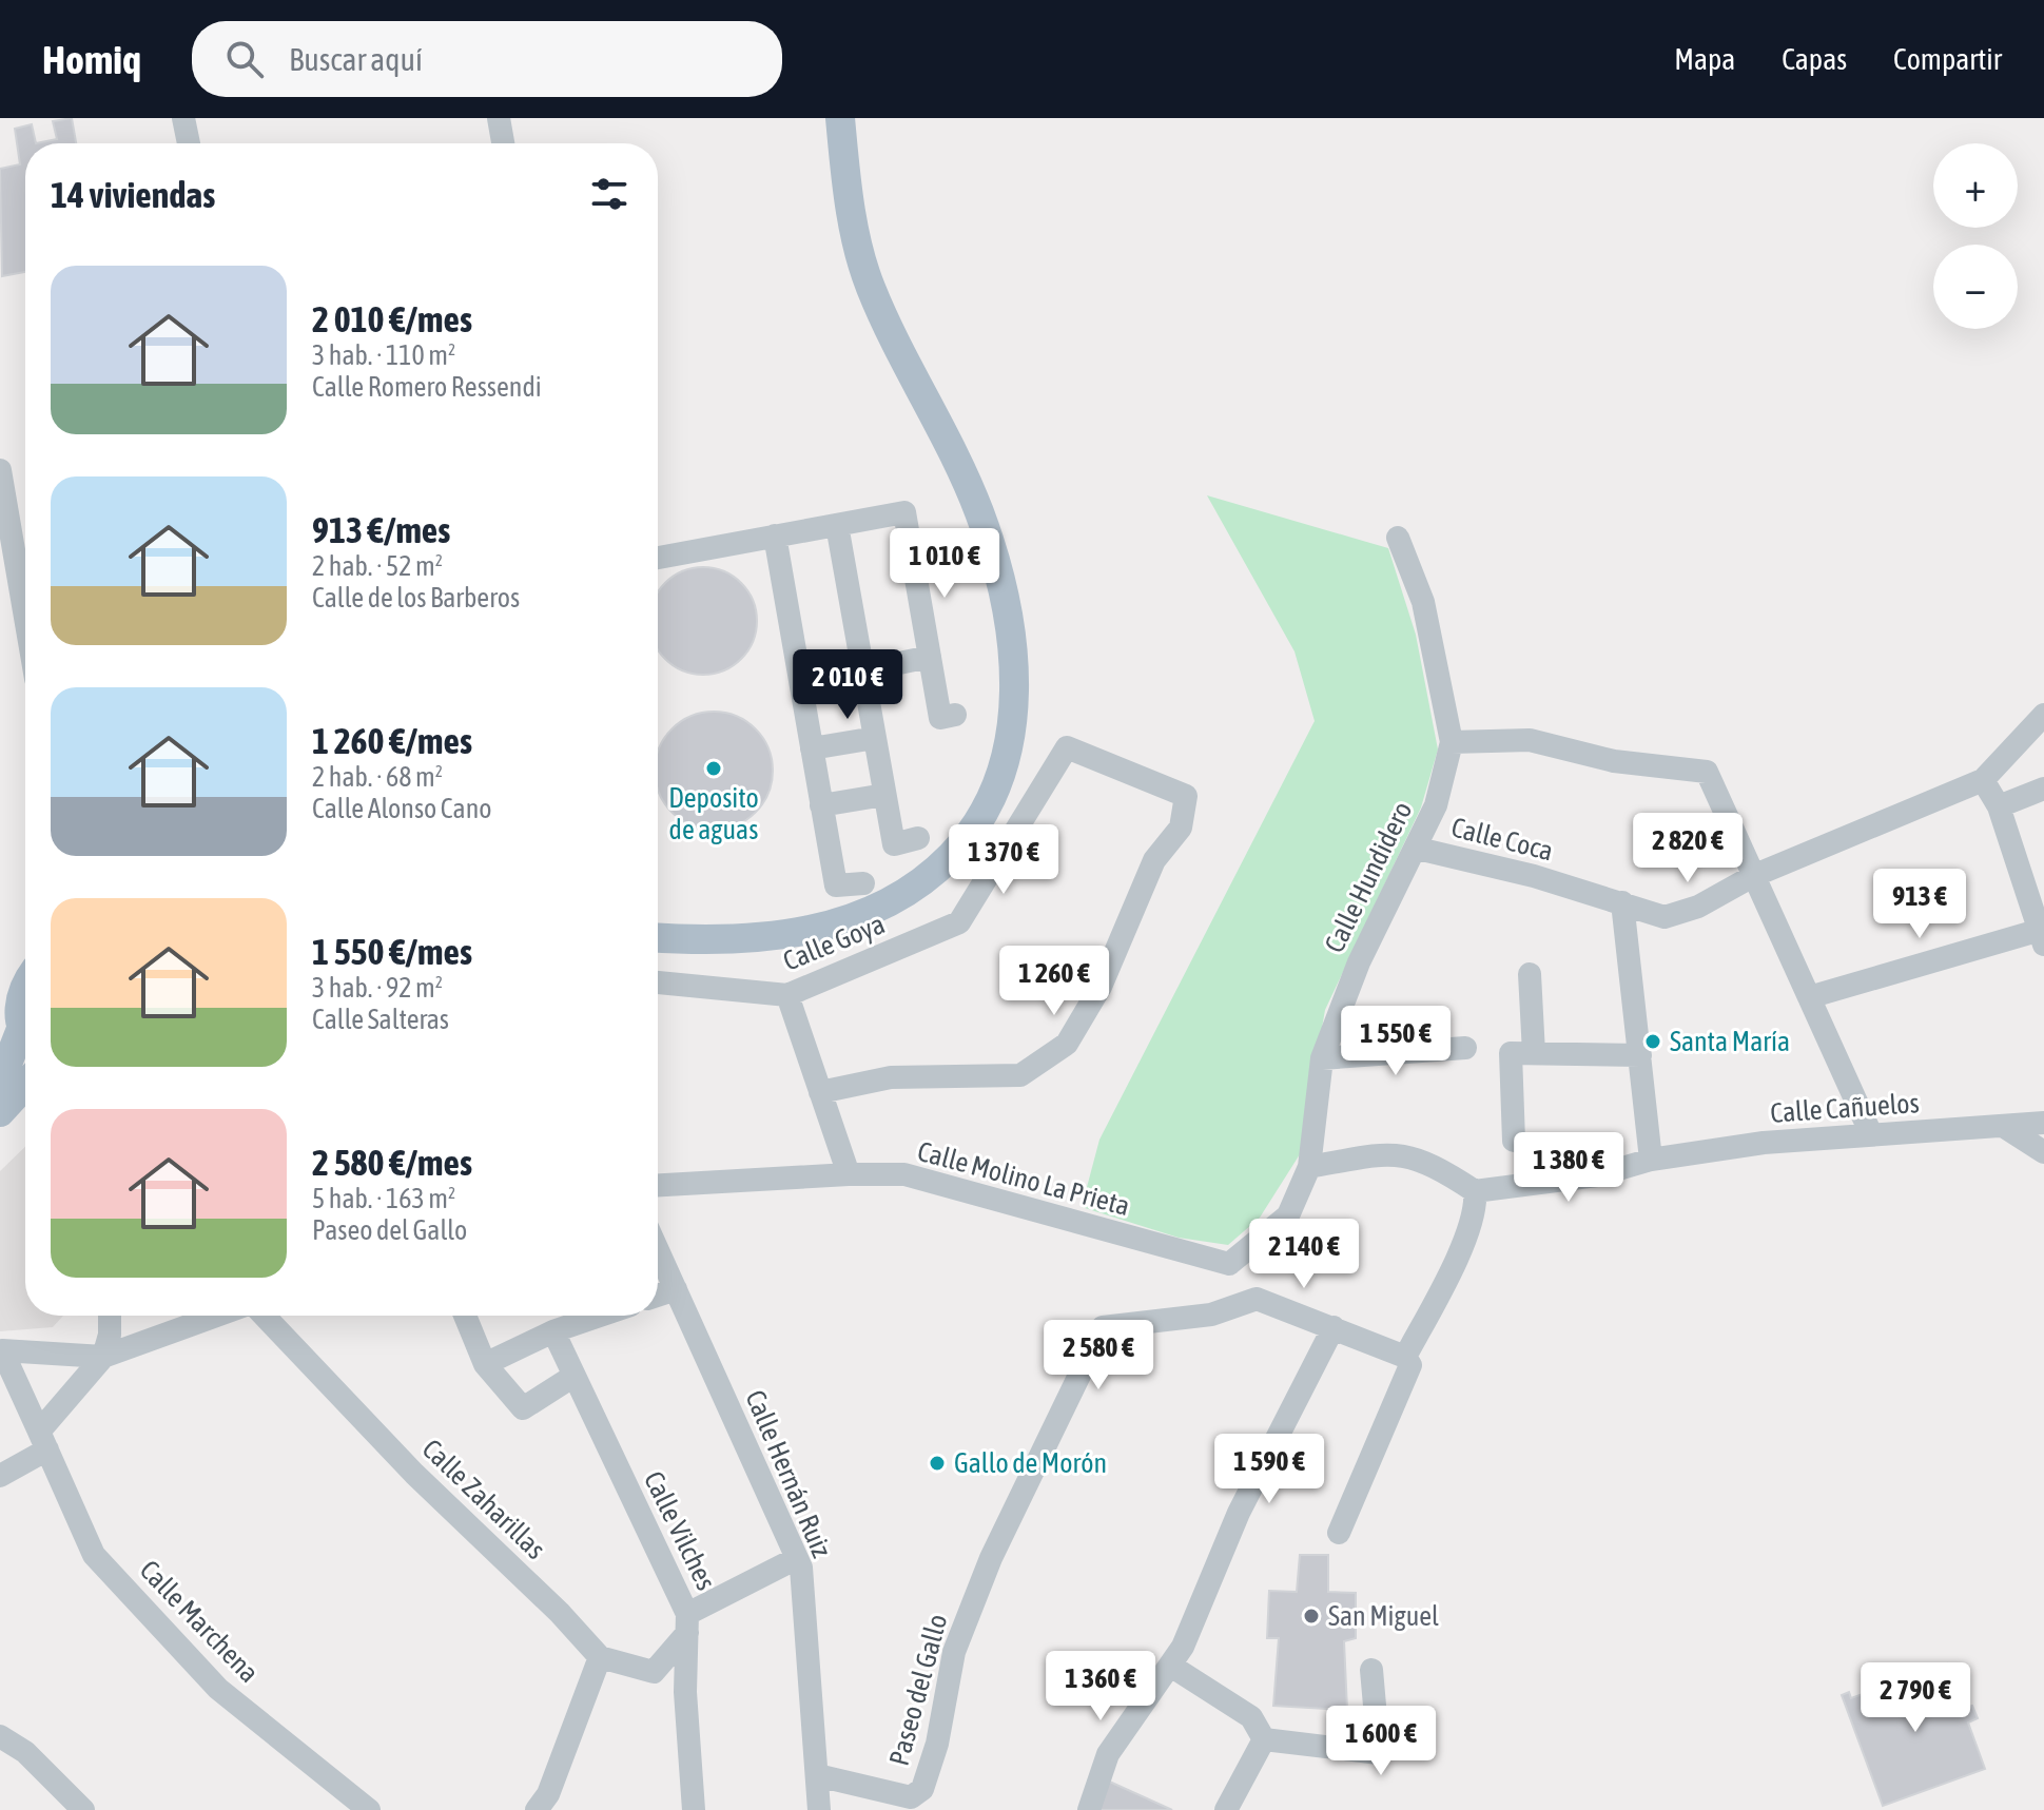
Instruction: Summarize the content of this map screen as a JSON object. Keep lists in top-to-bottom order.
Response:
{
  "streets": {
    "street": [
      "Calle Coca",
      "Calle Hundidero",
      "Calle Goya",
      "Calle Cañuelos",
      "Calle Molino La Prieta",
      "Calle Hernán Ruiz",
      "Calle Zaharillas",
      "Calle Vilches",
      "Calle Marchena",
      "Paseo del Gallo"
    ]
  },
  "crossings": [
    ["Calle Coca", "Calle Hundidero"],
    ["Calle Hundidero", "Calle Molino La Prieta"],
    ["Calle Hernán Ruiz", "Paseo del Gallo"]
  ],
  "places": [
    "Deposito de aguas",
    "Santa María",
    "Gallo de Morón",
    "San Miguel"
  ],
  "page": {
    "header": "Homiq",
    "search": "Buscar aquí",
    "nav": ["Mapa", "Capas", "Compartir"],
    "map_buttons": ["+", "−"],
    "heading": "14 viviendas",
    "list": [
      {
        "name": "2 010 €/mes",
        "note": "3 hab. · 110 m² · Calle Romero Ressendi"
      },
      {
        "name": "913 €/mes",
        "note": "2 hab. · 52 m² · Calle de los Barberos"
      },
      {
        "name": "1 260 €/mes",
        "note": "2 hab. · 68 m² · Calle Alonso Cano"
      },
      {
        "name": "1 550 €/mes",
        "note": "3 hab. · 92 m² · Calle Salteras"
      },
      {
        "name": "2 580 €/mes",
        "note": "5 hab. · 163 m² · Paseo del Gallo"
      }
    ],
    "price": [
      "1 010 €",
      "2 010 €",
      "2 820 €",
      "1 370 €",
      "913 €",
      "1 260 €",
      "1 550 €",
      "1 380 €",
      "2 140 €",
      "2 580 €",
      "1 590 €",
      "1 360 €",
      "2 790 €",
      "1 600 €"
    ]
  }
}
